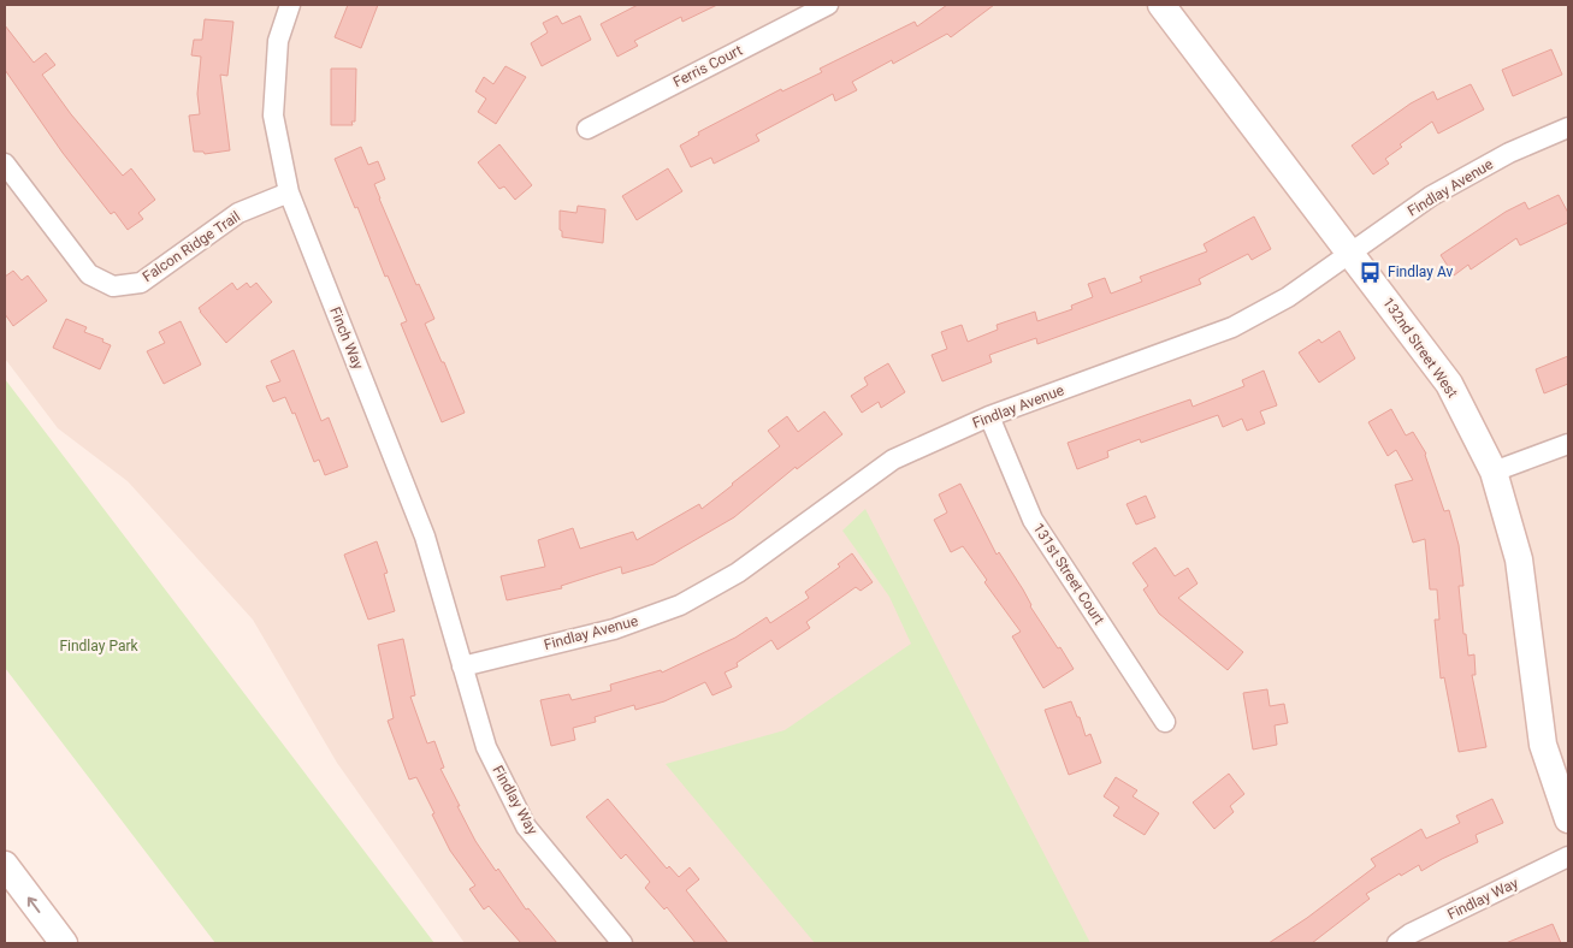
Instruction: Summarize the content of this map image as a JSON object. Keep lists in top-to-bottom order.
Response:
{
  "streets": {
    "street": [
      "Ferris Court",
      "Findlay Avenue",
      "Falcon Ridge Trail",
      "Finch Way",
      "132nd Street West",
      "131st Street Court",
      "Findlay Way"
    ]
  },
  "crossings": [
    ["Findlay Avenue", "Finch Way"],
    ["Findlay Avenue", "132nd Street West"],
    ["Findlay Avenue", "131st Street Court"],
    ["Findlay Avenue", "Findlay Way"],
    ["Falcon Ridge Trail", "Finch Way"],
    ["Finch Way", "Findlay Way"]
  ],
  "parks": ["Findlay Park"],
  "places": {
    "bus stop": ["Findlay Av"]
  }
}
